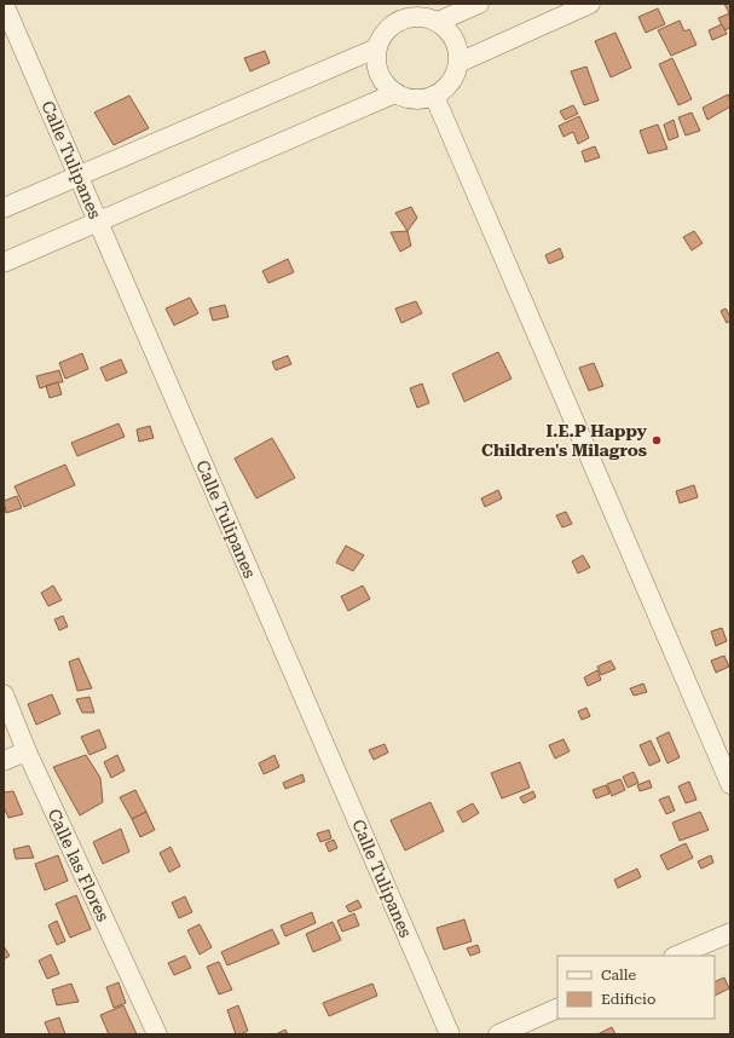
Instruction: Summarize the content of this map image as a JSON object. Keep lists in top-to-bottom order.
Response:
{
  "streets": {
    "street": ["Calle Tulipanes", "Calle las Flores"]
  },
  "places": ["I.E.P Happy Children's Milagros"],
  "legend": ["Calle", "Edificio"]
}
